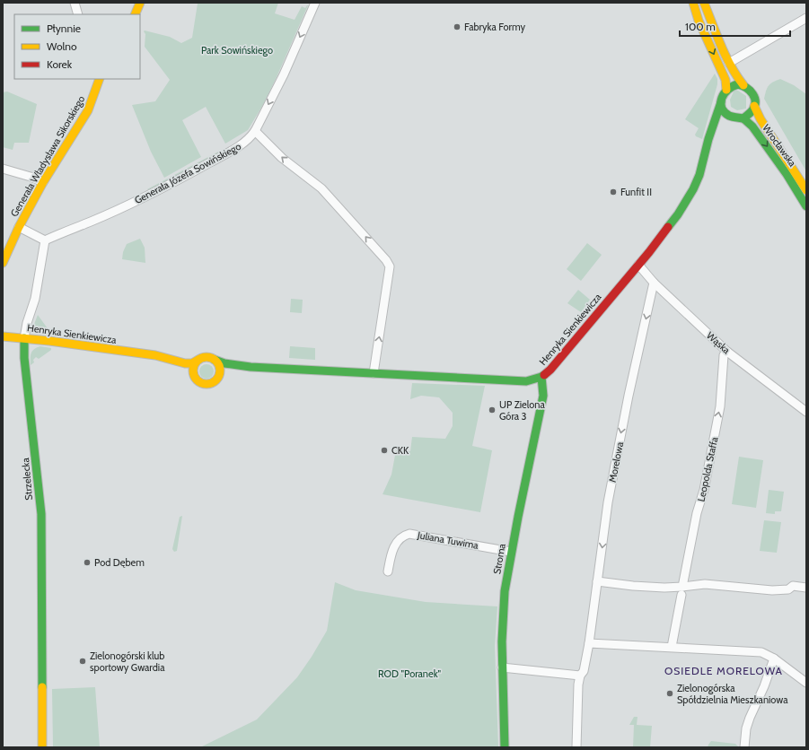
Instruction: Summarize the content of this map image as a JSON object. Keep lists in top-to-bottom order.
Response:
{
  "streets": {
    "street": [
      "Wrocławska",
      "Generała Władysława Sikorskiego",
      "Generała Józefa Sowińskiego",
      "Henryka Sienkiewicza",
      "Wąska",
      "Morelowa",
      "Leopolda Staffa",
      "Strzelecka",
      "Juliana Tuwima",
      "Stroma"
    ]
  },
  "crossings": [
    ["Wrocławska", "Henryka Sienkiewicza"],
    ["Generała Józefa Sowińskiego", "Strzelecka"],
    ["Henryka Sienkiewicza", "Wąska"],
    ["Henryka Sienkiewicza", "Strzelecka"],
    ["Henryka Sienkiewicza", "Stroma"],
    ["Wąska", "Morelowa"],
    ["Wąska", "Leopolda Staffa"],
    ["Juliana Tuwima", "Stroma"]
  ],
  "one_way": ["Generała Józefa Sowińskiego", "Morelowa", "Leopolda Staffa"],
  "districts": ["OSIEDLE MORELOWA"],
  "parks": ["Park Sowińskiego", "ROD \"Poranek\""],
  "places": [
    "Fabryka Formy",
    "Funfit II",
    "UP Zielona Góra 3",
    "CKK",
    "Pod Dębem",
    "Zielonogórski klub sportowy Gwardia",
    "Zielonogórska Spółdzielnia Mieszkaniowa"
  ],
  "legend": ["Płynnie", "Wolno", "Korek"],
  "scale_bar": "100 m"
}
